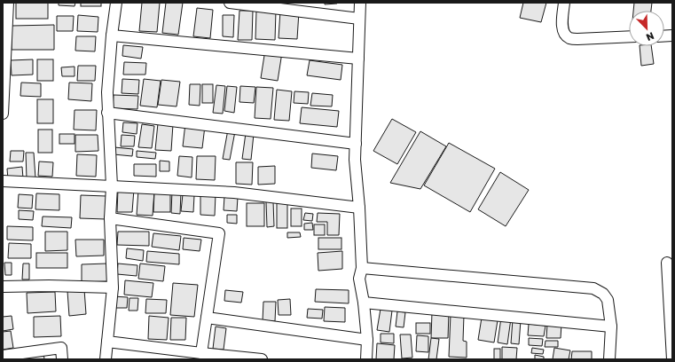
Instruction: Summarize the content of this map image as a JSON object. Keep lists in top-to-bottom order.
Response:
{
  "north": "bottom right"
}
